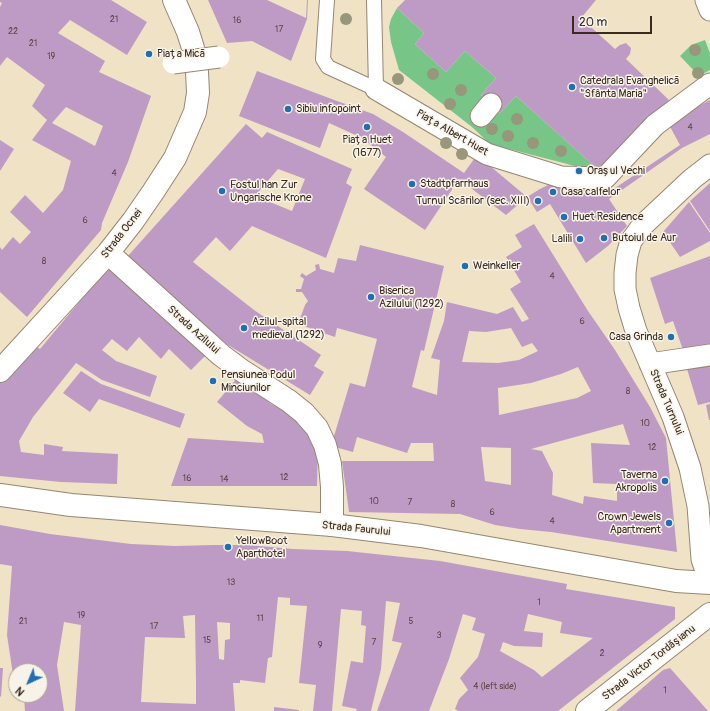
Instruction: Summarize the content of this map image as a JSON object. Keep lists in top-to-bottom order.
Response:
{
  "streets": {
    "street": [
      "Piața Albert Huet",
      "Strada Ocnei",
      "Strada Azilului",
      "Strada Turnului",
      "Strada Faurului",
      "Strada Victor Tordășianu"
    ]
  },
  "crossings": [
    ["Strada Ocnei", "Strada Azilului"],
    ["Strada Azilului", "Strada Faurului"],
    ["Strada Turnului", "Strada Faurului"]
  ],
  "places": [
    "Piața Mică",
    "Catedrala Evanghelică \"Sfânta Maria\"",
    "Sibiu infopoint",
    "Piața Huet (1677)",
    "Orașul Vechi",
    "Stadtpfarrhaus",
    "Fostul han Zur Ungarische Krone",
    "Casa calfelor",
    "Turnul Scărilor (sec. XIII)",
    "Huet Residence",
    "Butoiul de Aur",
    "Lalili",
    "Weinkeller",
    "Biserica Azilului (1292)",
    "Azilul-spital medieval (1292)",
    "Casa Grinda",
    "Pensiunea Podul Minciunilor",
    "Taverna Akropolis",
    "Crown Jewels Apartment",
    "YellowBoot Aparthotel"
  ],
  "house_numbers": [
    "21",
    "16",
    "17",
    "22",
    "21",
    "19",
    "4",
    "4",
    "6",
    "8",
    "4",
    "6",
    "8",
    "10",
    "12",
    "12",
    "16",
    "14",
    "10",
    "7",
    "8",
    "6",
    "4",
    "13",
    "1",
    "19",
    "11",
    "21",
    "5",
    "17",
    "3",
    "15",
    "7",
    "9",
    "2",
    "4 (left side)",
    "1"
  ],
  "scale_bar": "20 m",
  "north": "bottom left"
}
